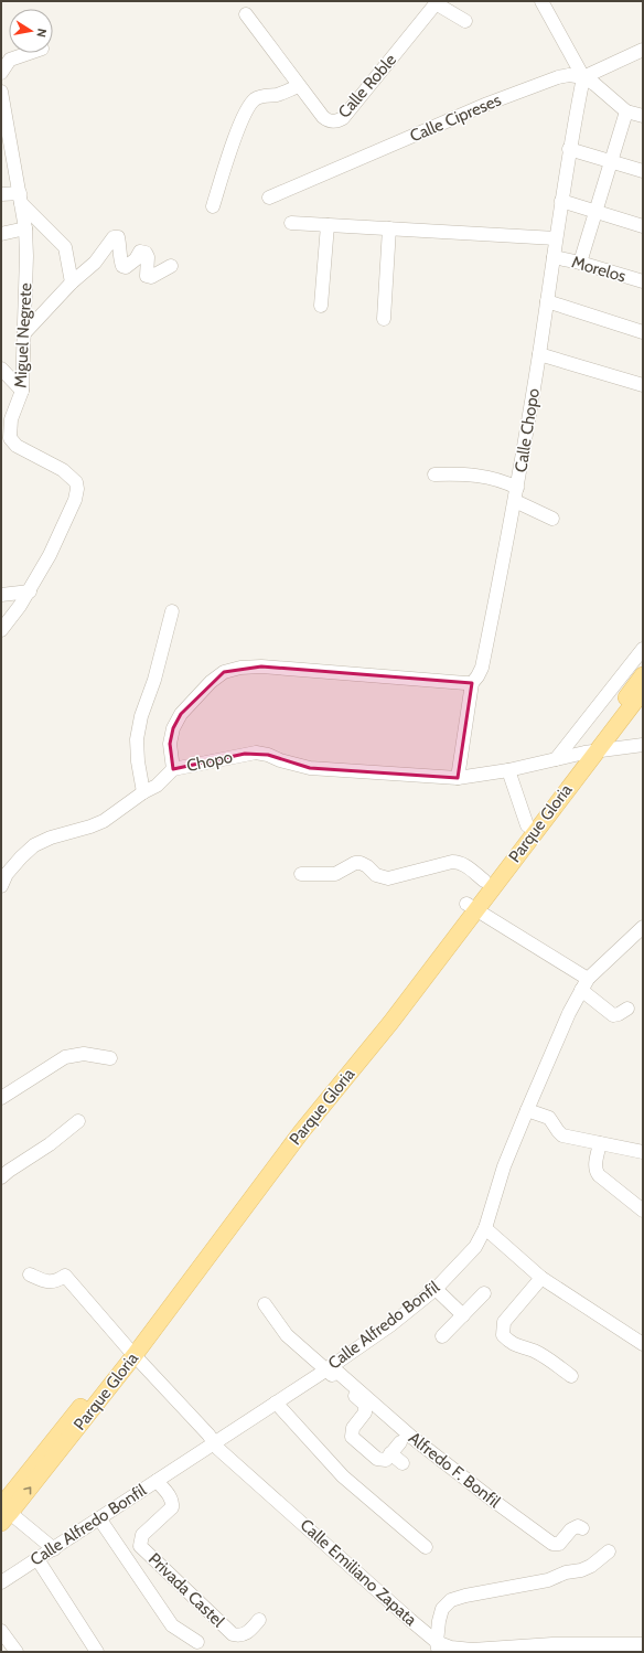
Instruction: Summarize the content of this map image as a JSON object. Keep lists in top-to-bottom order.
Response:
{
  "streets": {
    "main road": ["Parque Gloria"],
    "street": [
      "Calle Roble",
      "Calle Cipreses",
      "Morelos",
      "Miguel Negrete",
      "Calle Chopo",
      "Chopo",
      "Calle Alfredo Bonfil",
      "Alfredo F. Bonfil",
      "Calle Emiliano Zapata",
      "Privada Castel"
    ]
  },
  "crossings": [
    ["Calle Cipreses", "Calle Chopo"],
    ["Morelos", "Calle Chopo"],
    ["Calle Chopo", "Chopo"],
    ["Chopo", "Parque Gloria"],
    ["Parque Gloria", "Calle Emiliano Zapata"],
    ["Calle Alfredo Bonfil", "Alfredo F. Bonfil"],
    ["Calle Alfredo Bonfil", "Calle Emiliano Zapata"],
    ["Calle Alfredo Bonfil", "Privada Castel"]
  ],
  "north": "right"
}
